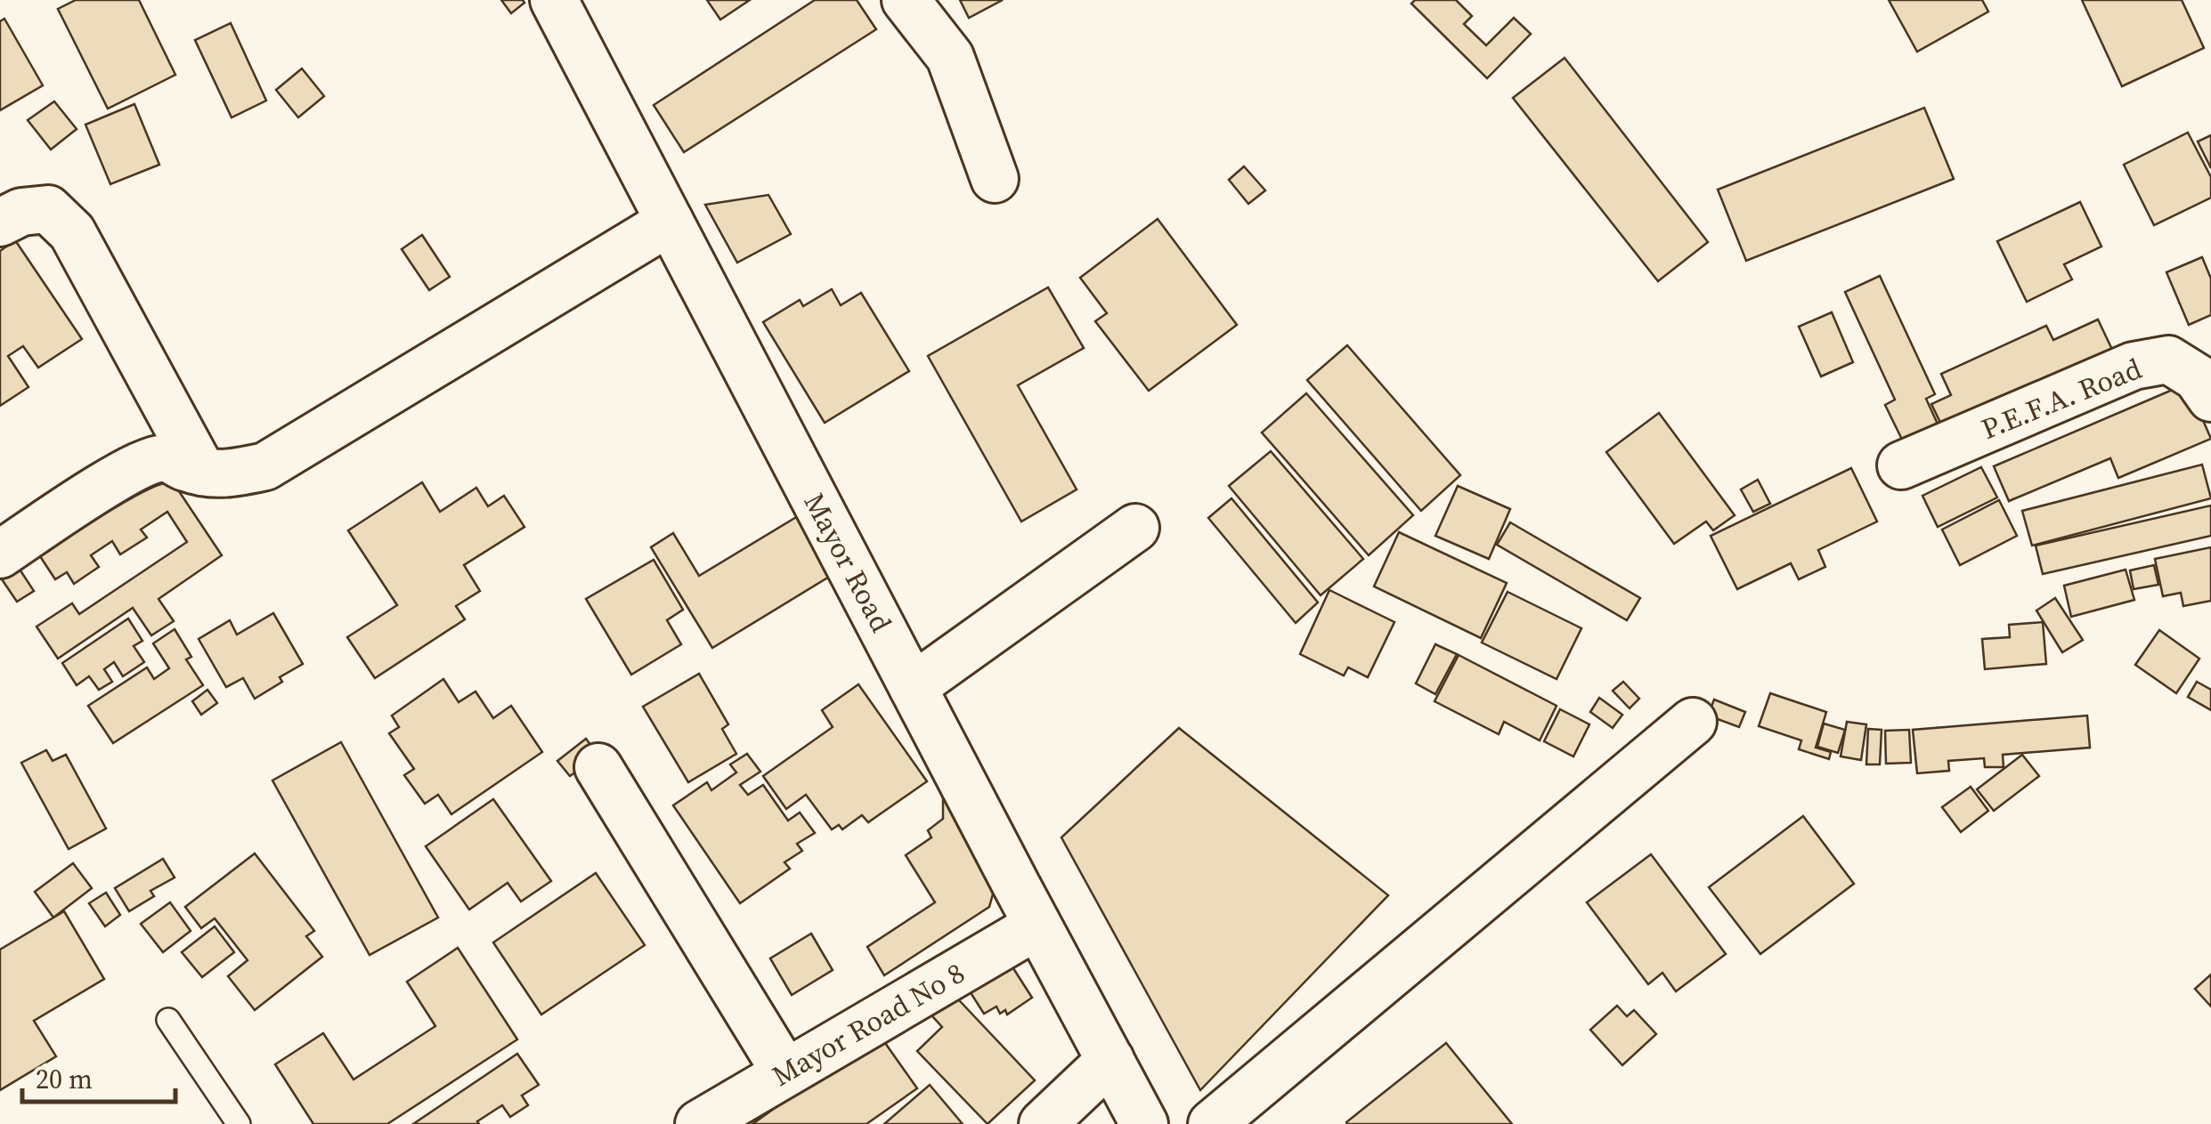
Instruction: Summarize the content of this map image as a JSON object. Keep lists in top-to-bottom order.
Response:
{
  "streets": {
    "street": ["P.E.F.A. Road", "Mayor Road", "Mayor Road No 8"]
  },
  "crossings": [
    ["Mayor Road", "Mayor Road No 8"]
  ],
  "scale_bar": "20 m"
}
